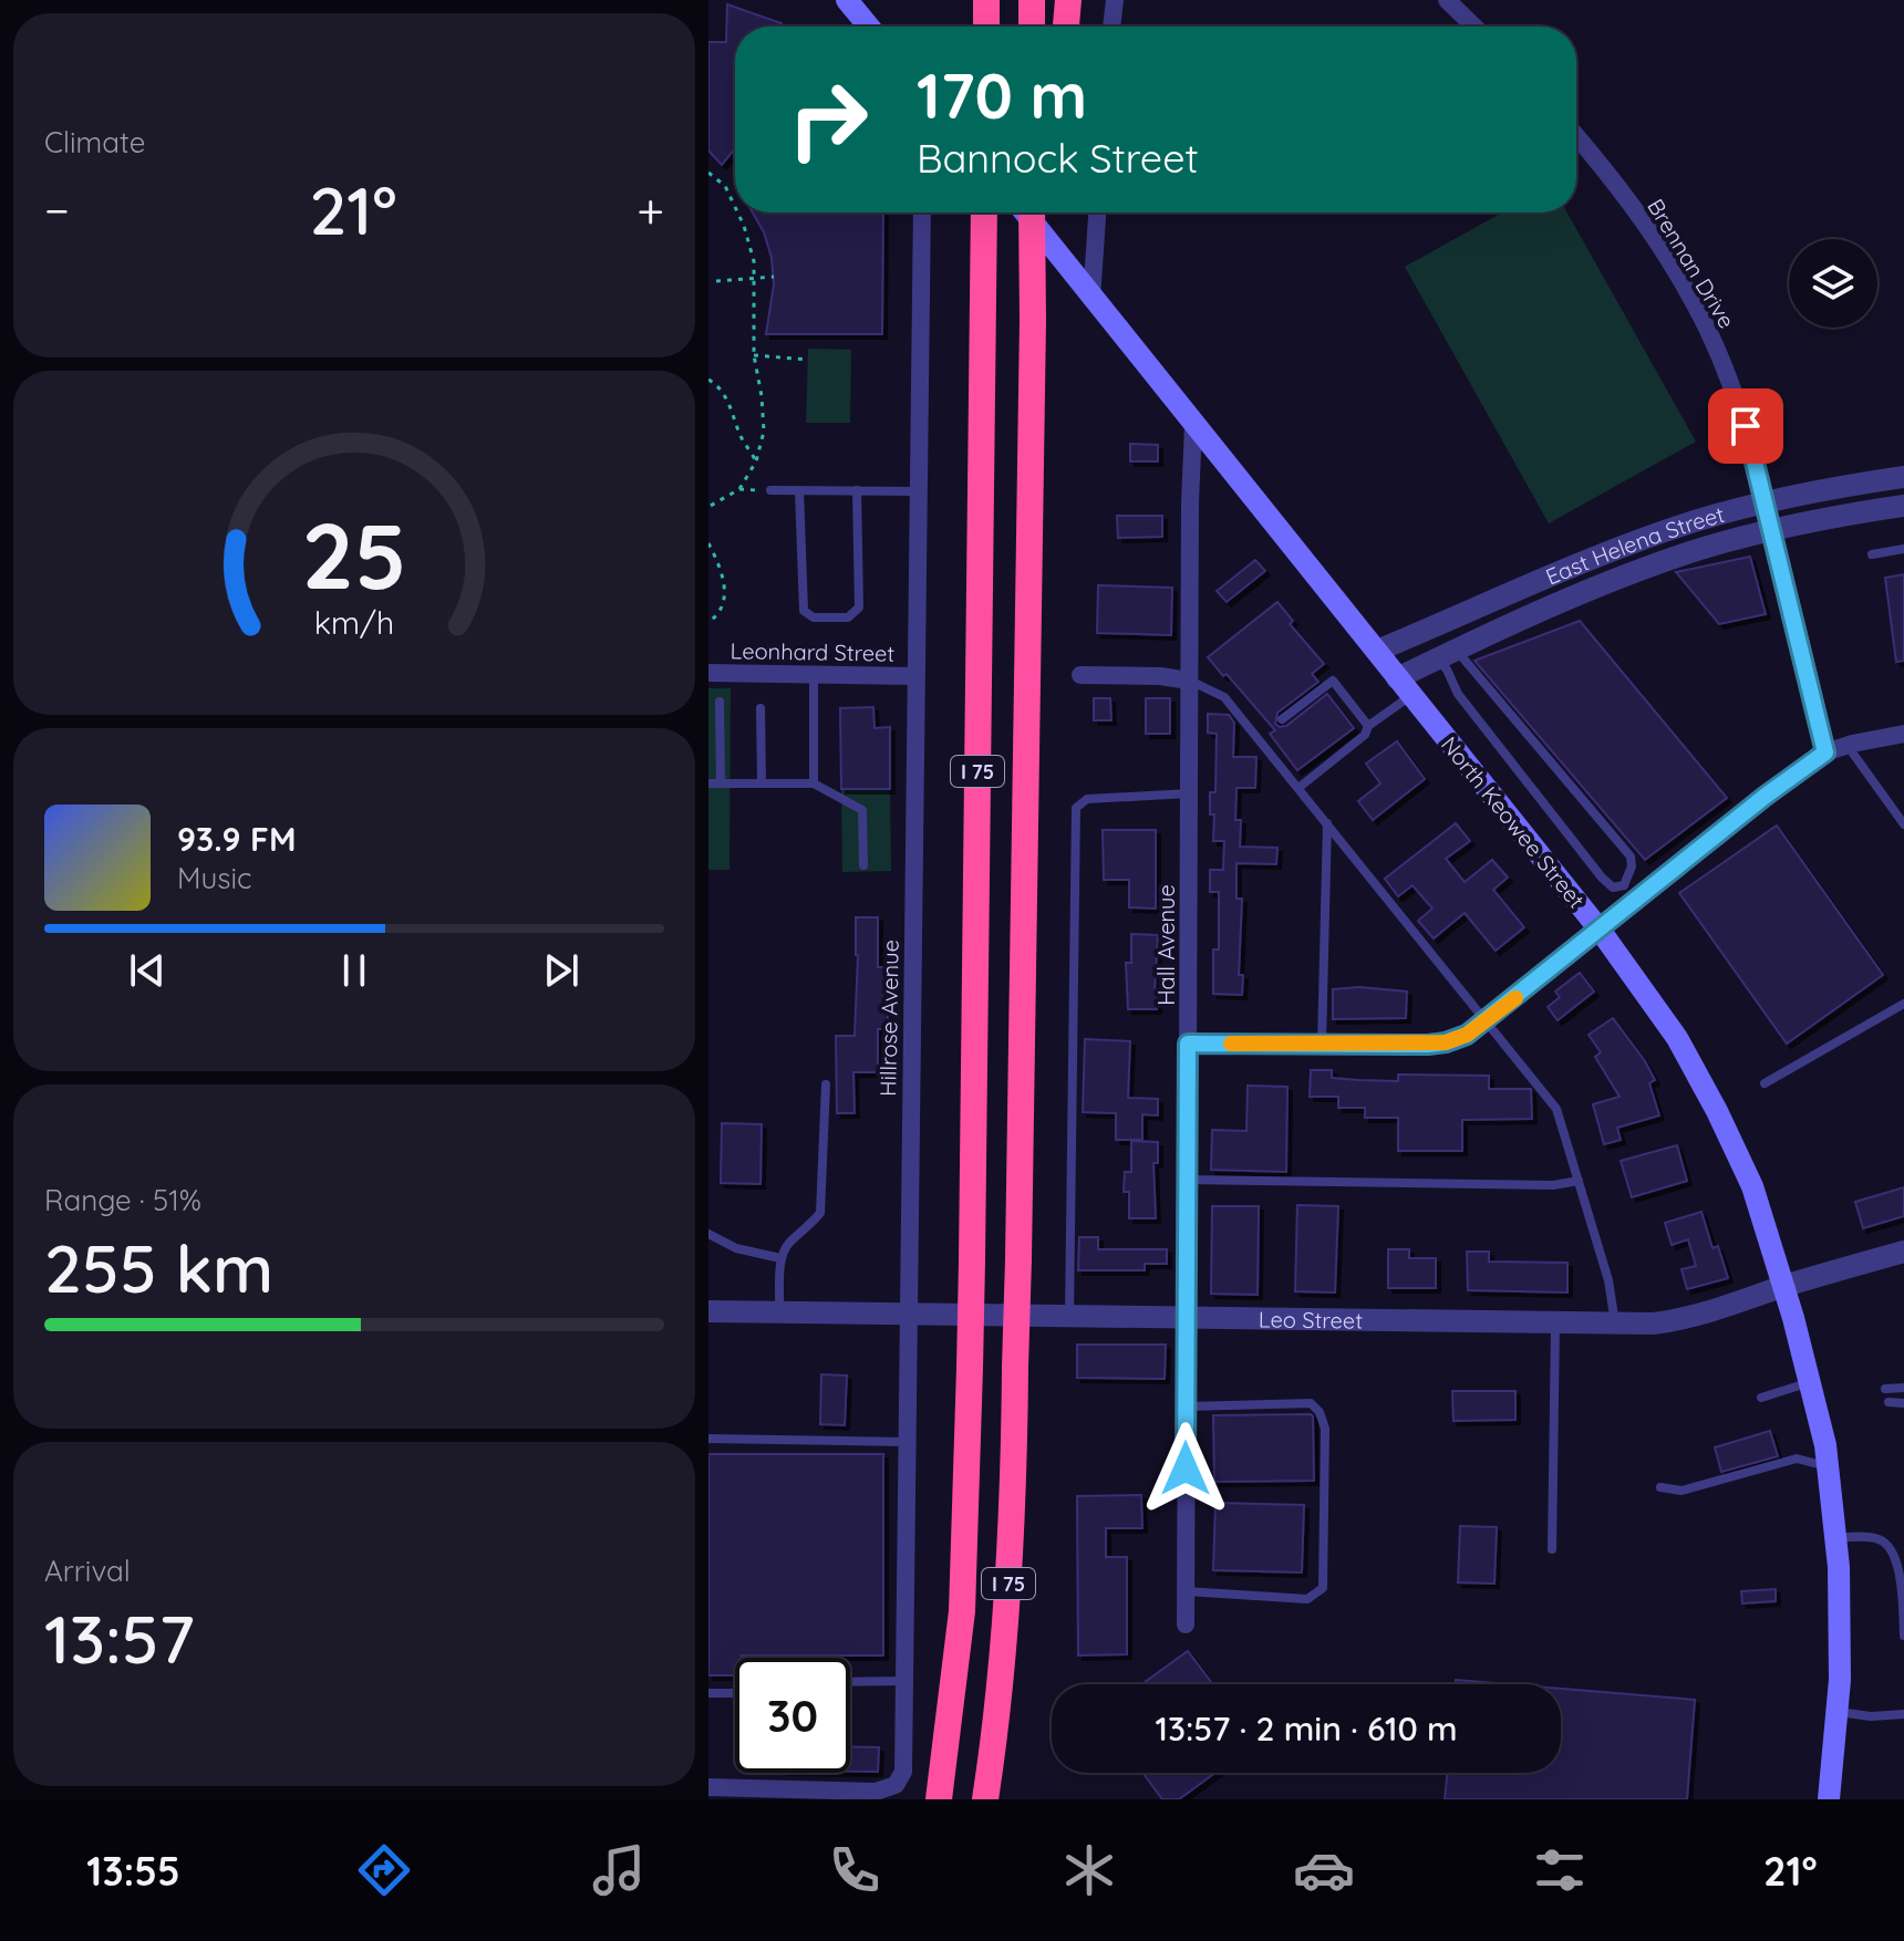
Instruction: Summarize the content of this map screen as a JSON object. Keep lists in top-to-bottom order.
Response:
{
  "streets": {
    "highway": ["I 75"],
    "main road": ["North Keowee Street"],
    "street": [
      "Brennan Drive",
      "East Helena Street",
      "Leonhard Street",
      "Hall Avenue",
      "Hillrose Avenue",
      "Leo Street"
    ]
  },
  "crossings": [
    ["Brennan Drive", "East Helena Street"],
    ["East Helena Street", "North Keowee Street"],
    ["Leonhard Street", "Hillrose Avenue"],
    ["North Keowee Street", "Hall Avenue"],
    ["North Keowee Street", "Leo Street"],
    ["Hall Avenue", "Leo Street"],
    ["Hillrose Avenue", "Leo Street"]
  ],
  "page": {
    "tile": [
      "Climate",
      ["Range · 51%", "255 km"],
      ["Arrival", "13:57"]
    ],
    "turn": ["170 m", "Bannock Street"],
    "heat": ["−", "21°", "+"],
    "song": ["93.9 FM", "Music"],
    "limit": "30",
    "trip": "13:57 · 2 min · 610 m",
    "tabs": ["13:55", "21°"],
    "gauge": ["25", "km/h"]
  }
}
